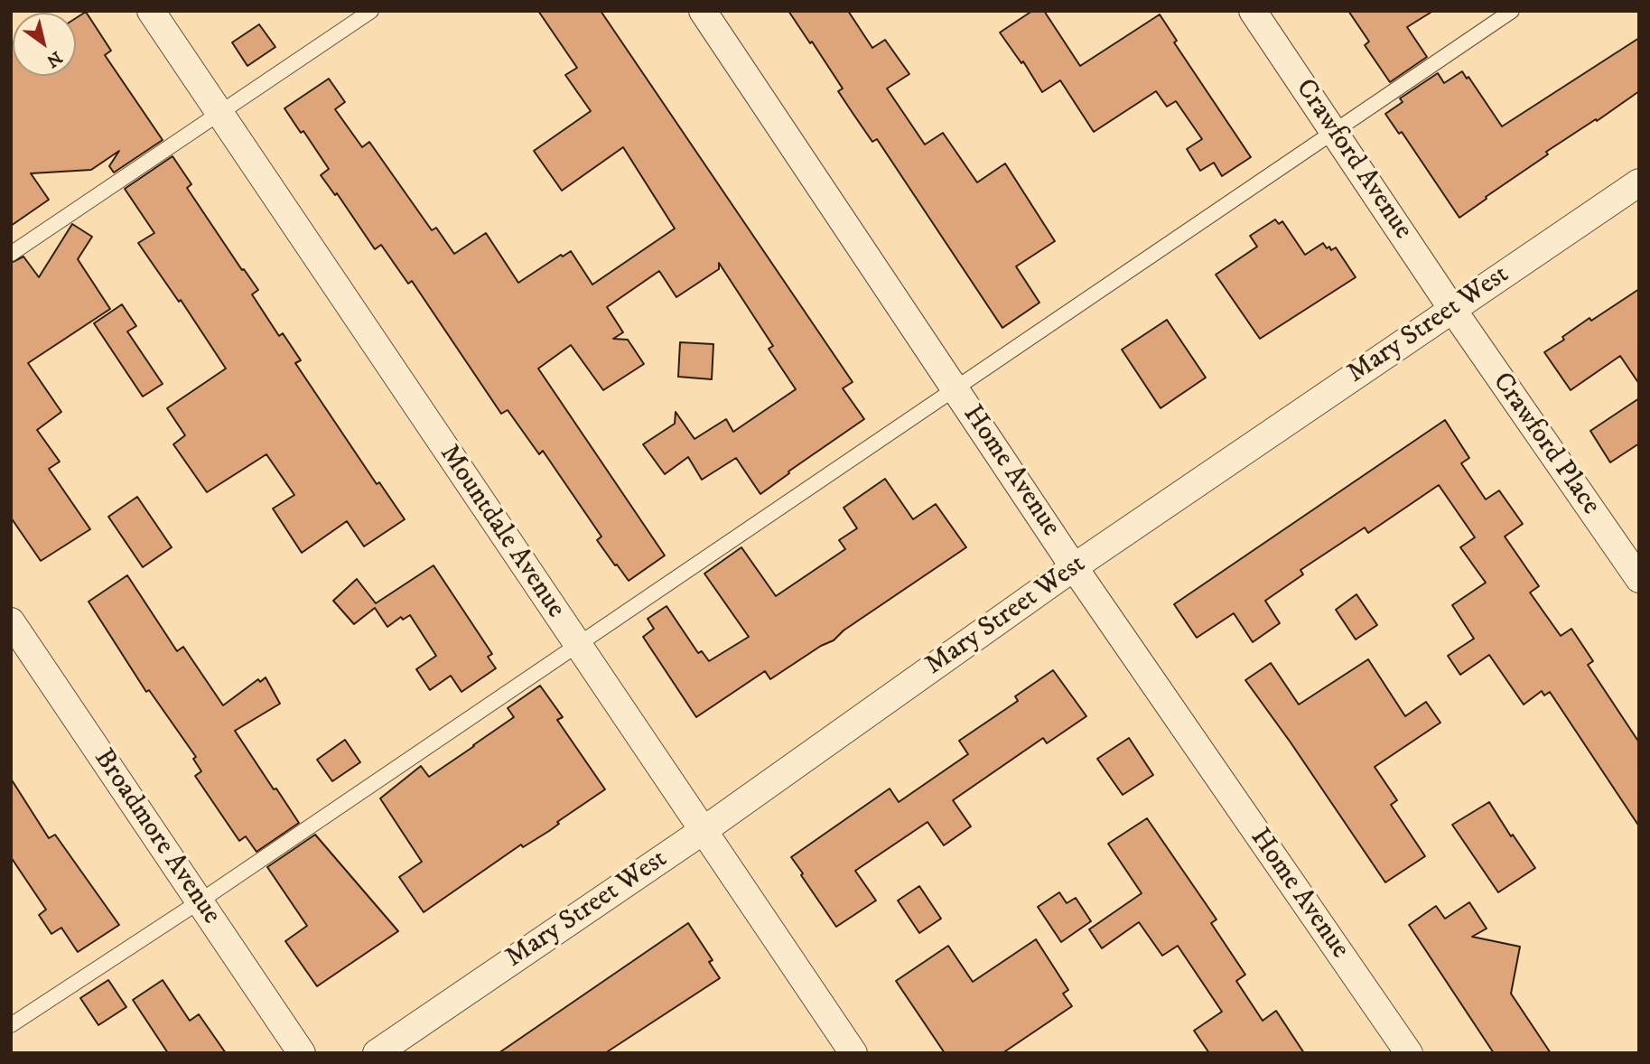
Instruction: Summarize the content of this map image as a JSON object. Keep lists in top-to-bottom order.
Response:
{
  "streets": {
    "street": [
      "Crawford Avenue",
      "Mary Street West",
      "Crawford Place",
      "Home Avenue",
      "Mountdale Avenue",
      "Broadmore Avenue"
    ]
  },
  "crossings": [
    ["Crawford Avenue", "Mary Street West"],
    ["Crawford Avenue", "Crawford Place"],
    ["Mary Street West", "Crawford Place"],
    ["Mary Street West", "Home Avenue"],
    ["Mary Street West", "Mountdale Avenue"]
  ],
  "north": "bottom right"
}
